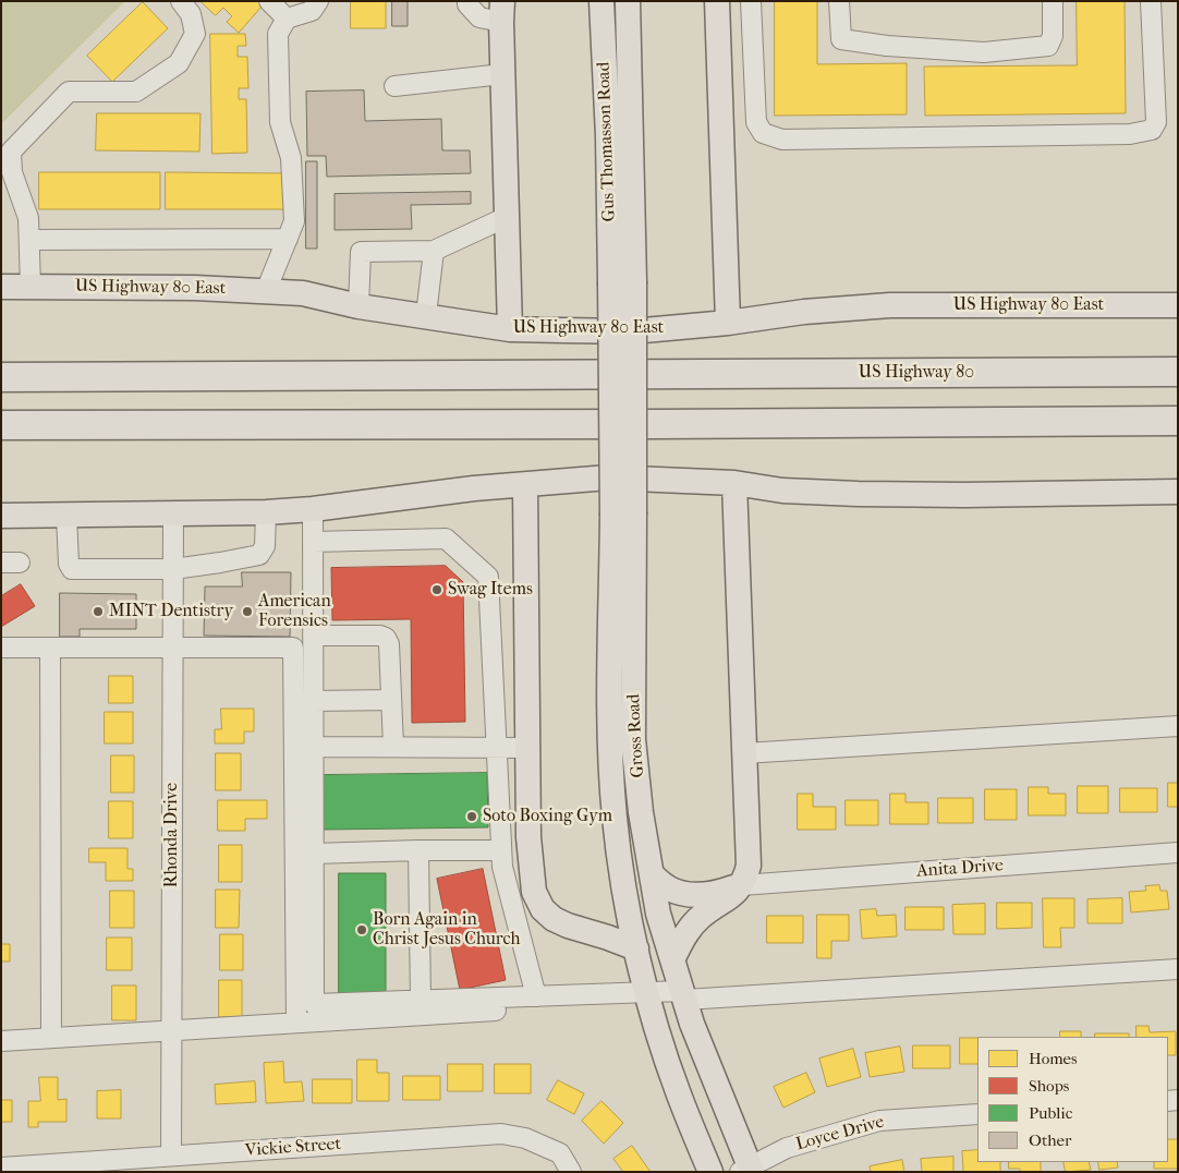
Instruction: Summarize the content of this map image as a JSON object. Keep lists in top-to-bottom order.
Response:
{
  "streets": {
    "highway": ["US Highway 80"],
    "main road": ["Gus Thomasson Road", "US Highway 80 East", "Gross Road"],
    "street": [
      "Rhonda Drive",
      "Anita Drive",
      "Loyce Drive",
      "Vickie Street"
    ]
  },
  "crossings": [
    ["Gus Thomasson Road", "Gross Road"],
    ["Gross Road", "Loyce Drive"],
    ["Rhonda Drive", "Vickie Street"]
  ],
  "places": [
    "Swag Items",
    "MINT Dentistry",
    "American Forensics",
    "Soto Boxing Gym",
    "Born Again in Christ Jesus Church"
  ],
  "legend": [
    "Homes",
    "Shops",
    "Public",
    "Other"
  ]
}
